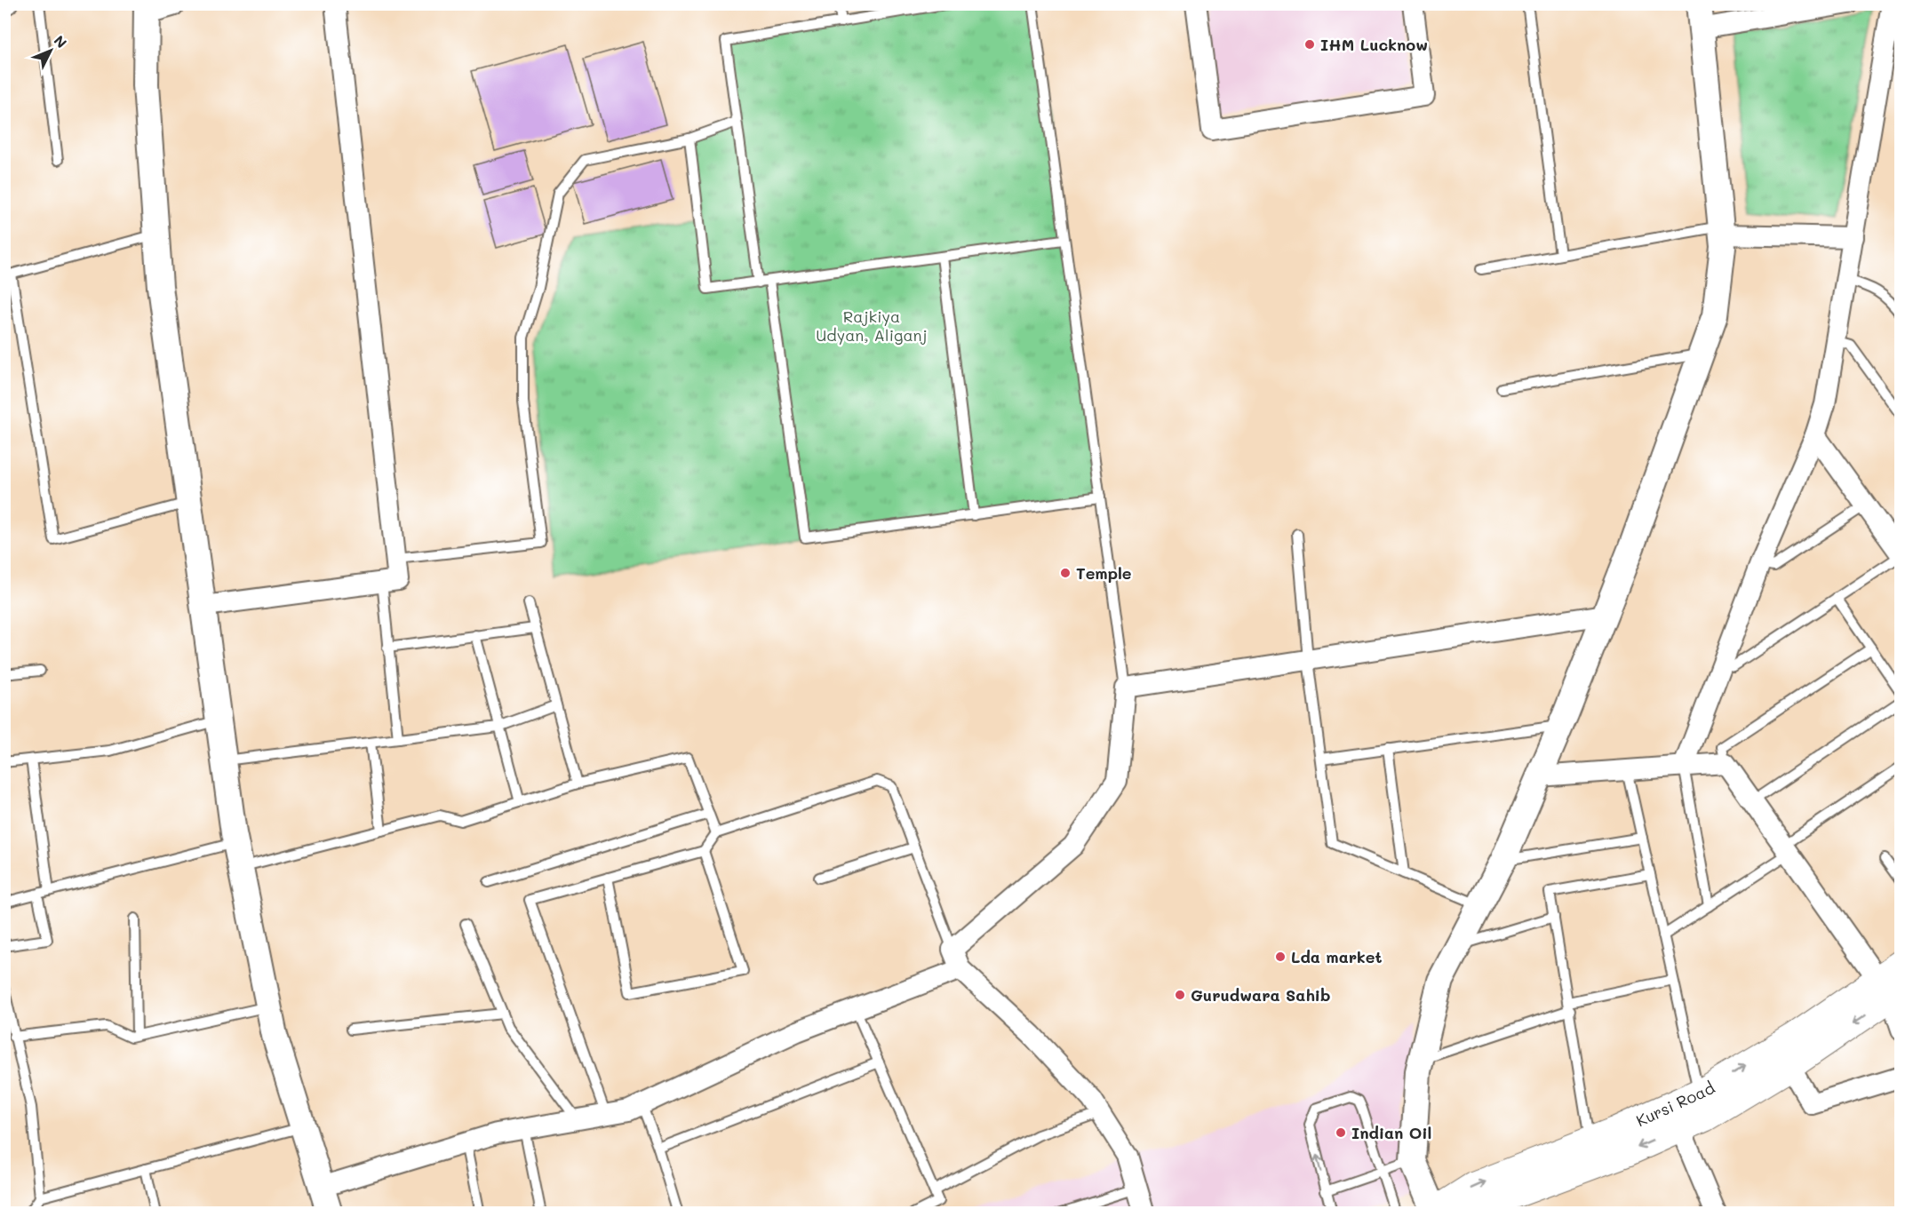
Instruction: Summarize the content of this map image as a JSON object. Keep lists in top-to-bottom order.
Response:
{
  "streets": {
    "main road": ["Kursi Road"]
  },
  "parks": ["Rajkiya Udyan, Aliganj"],
  "places": [
    "IHM Lucknow",
    "Temple",
    "Lda market",
    "Gurudwara Sahib",
    "Indian Oil"
  ],
  "north": "top right"
}
